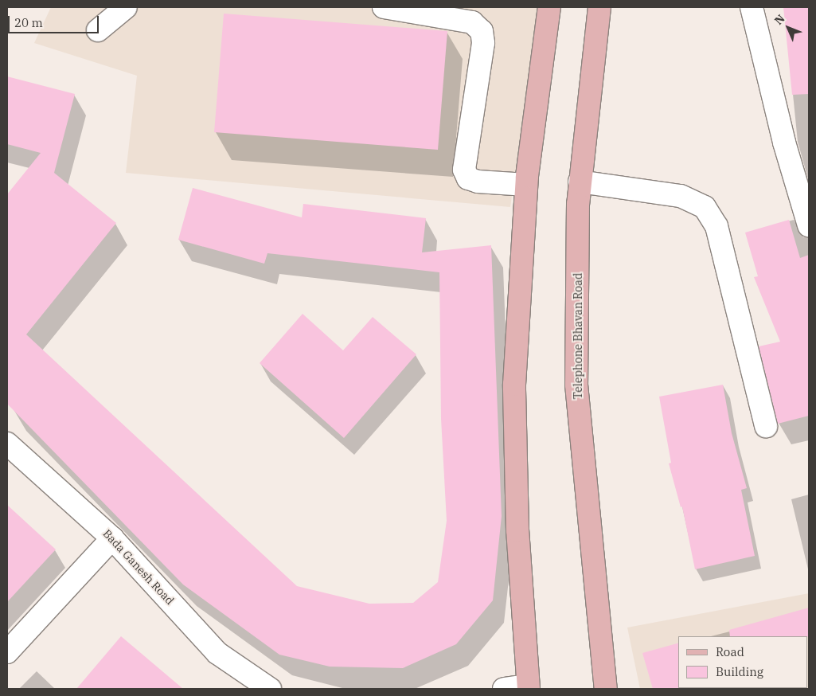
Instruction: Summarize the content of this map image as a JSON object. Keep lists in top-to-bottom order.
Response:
{
  "streets": {
    "main road": ["Telephone Bhavan Road"],
    "street": ["Bada Ganesh Road"]
  },
  "legend": ["Road", "Building"],
  "scale_bar": "20 m",
  "north": "top left"
}
